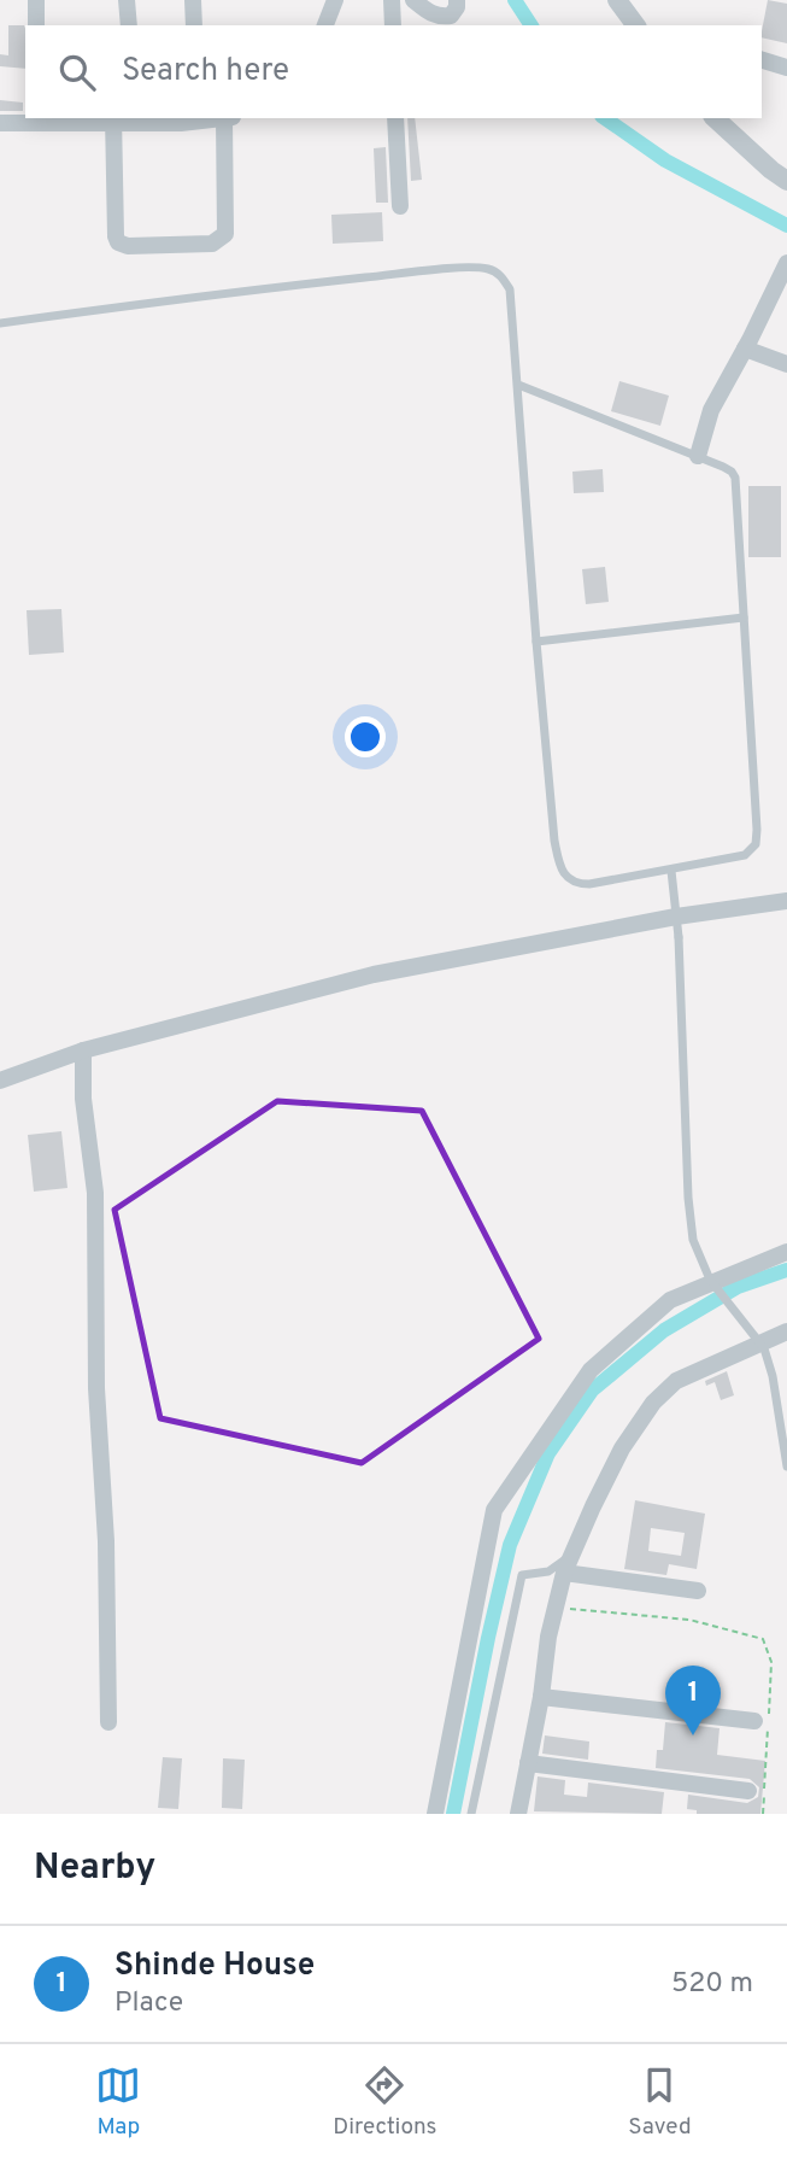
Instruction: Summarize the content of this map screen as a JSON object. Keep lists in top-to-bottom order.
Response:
{
  "page": {
    "search": "Search here",
    "pins": "1",
    "heading": "Nearby",
    "list": [
      {
        "mark": "1",
        "name": "Shinde House",
        "note": "Place",
        "value": "520 m"
      }
    ],
    "nav": ["Map", "Directions", "Saved"]
  }
}
